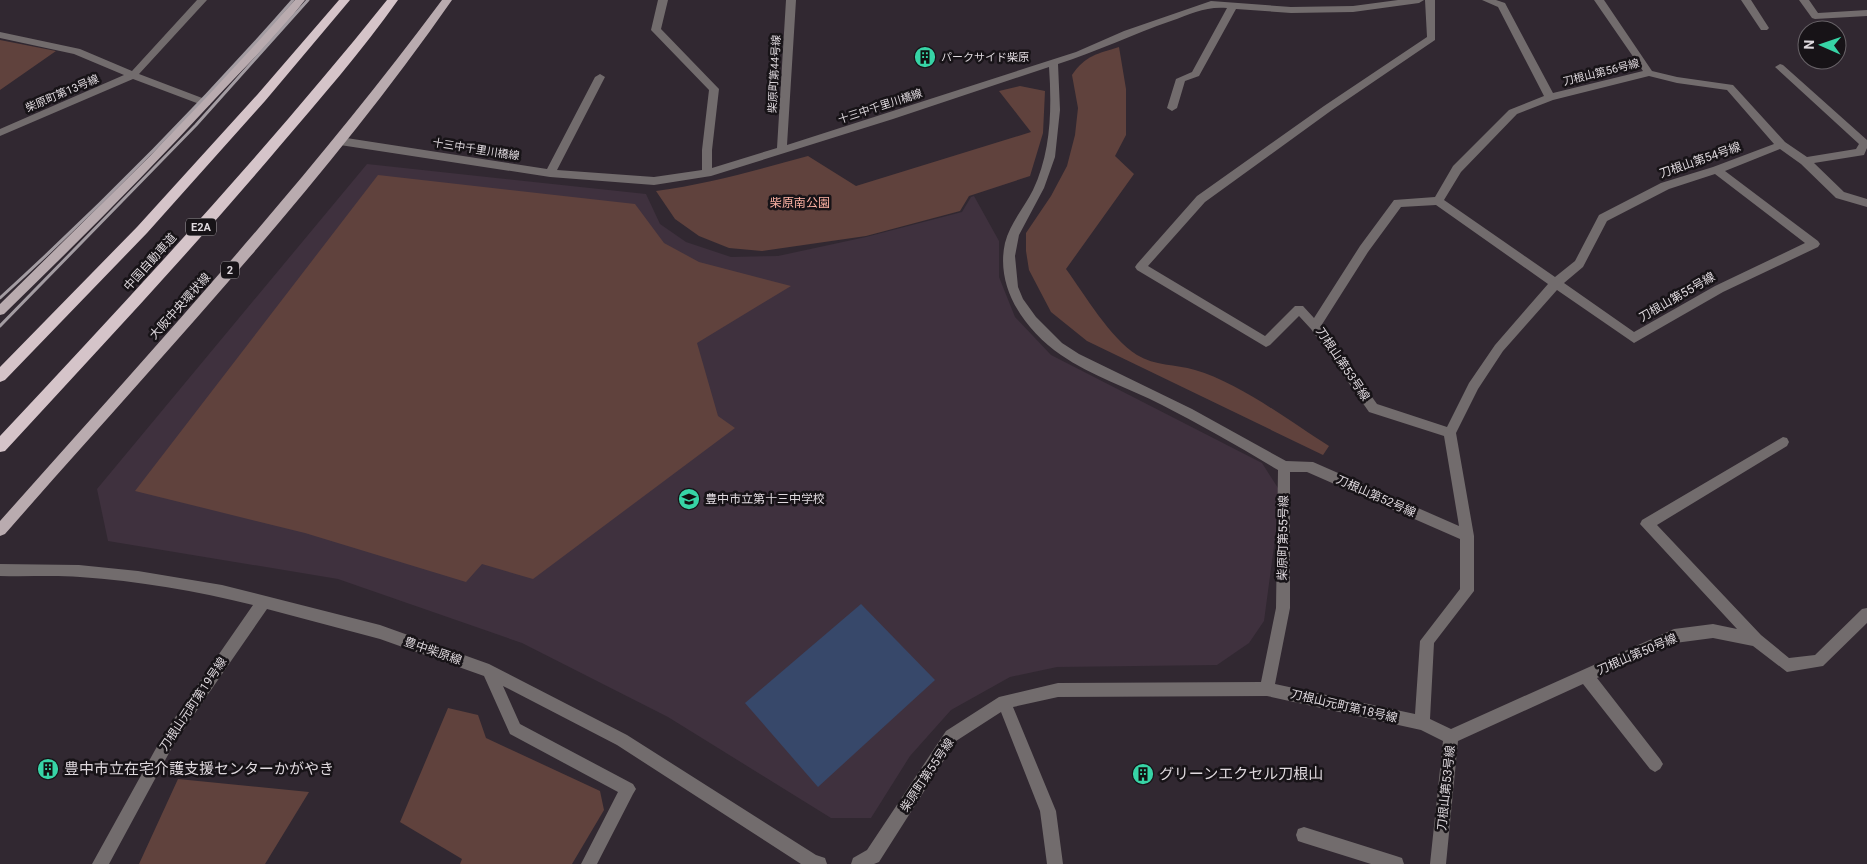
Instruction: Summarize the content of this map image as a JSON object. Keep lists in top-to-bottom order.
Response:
{
  "streets": {
    "highway": ["E2A", "中国自動車道"],
    "main road": ["2", "大阪中央環状線"],
    "street": [
      "刀根山第56号線",
      "柴原町第44号線",
      "柴原町第13号線",
      "十三中千里川橋線",
      "刀根山第54号線",
      "刀根山第55号線",
      "刀根山第53号線",
      "刀根山第52号線",
      "柴原町第55号線",
      "豊中柴原線",
      "刀根山第50号線",
      "刀根山元町第19号線",
      "刀根山元町第18号線"
    ]
  },
  "crossings": [
    ["刀根山第56号線", "刀根山第54号線"],
    ["柴原町第44号線", "十三中千里川橋線"],
    ["十三中千里川橋線", "大阪中央環状線"],
    ["刀根山第54号線", "刀根山第55号線"],
    ["刀根山第54号線", "刀根山第53号線"],
    ["刀根山第55号線", "刀根山第53号線"],
    ["刀根山第53号線", "刀根山第50号線"],
    ["刀根山第53号線", "刀根山元町第18号線"],
    ["刀根山第52号線", "柴原町第55号線"],
    ["柴原町第55号線", "刀根山元町第18号線"],
    ["豊中柴原線", "刀根山元町第19号線"]
  ],
  "parks": ["柴原南公園"],
  "places": {
    "building": ["パークサイド柴原", "豊中市立在宅介護支援センターかがやき", "グリーンエクセル刀根山"],
    "school or university": ["豊中市立第十三中学校"]
  },
  "north": "left"
}
